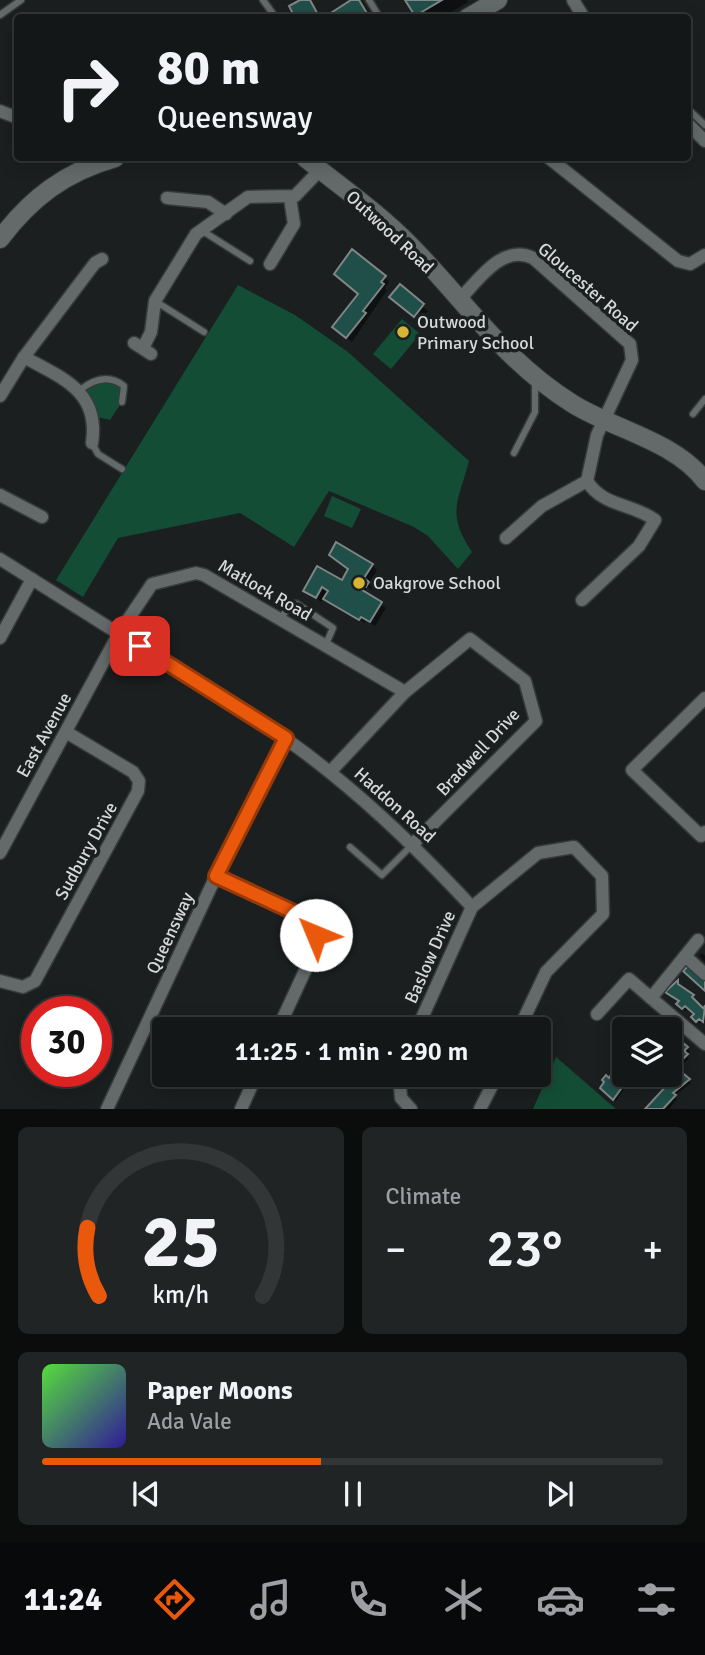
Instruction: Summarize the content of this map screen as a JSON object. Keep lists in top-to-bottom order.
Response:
{
  "streets": {
    "street": [
      "Outwood Road",
      "Gloucester Road",
      "Matlock Road",
      "East Avenue",
      "Bradwell Drive",
      "Haddon Road",
      "Sudbury Drive",
      "Queensway",
      "Baslow Drive"
    ]
  },
  "crossings": [
    ["Outwood Road", "Gloucester Road"],
    ["Matlock Road", "East Avenue"],
    ["Matlock Road", "Bradwell Drive"],
    ["East Avenue", "Sudbury Drive"],
    ["Bradwell Drive", "Haddon Road"],
    ["Haddon Road", "Queensway"],
    ["Haddon Road", "Baslow Drive"]
  ],
  "places": ["Outwood Primary School", "Oakgrove School"],
  "page": {
    "turn": ["80 m", "Queensway"],
    "limit": "30",
    "trip": "11:25 · 1 min · 290 m",
    "tile": "Climate",
    "heat": ["−", "23°", "+"],
    "song": ["Paper Moons", "Ada Vale"],
    "tabs": "11:24",
    "gauge": ["25", "km/h"]
  }
}
